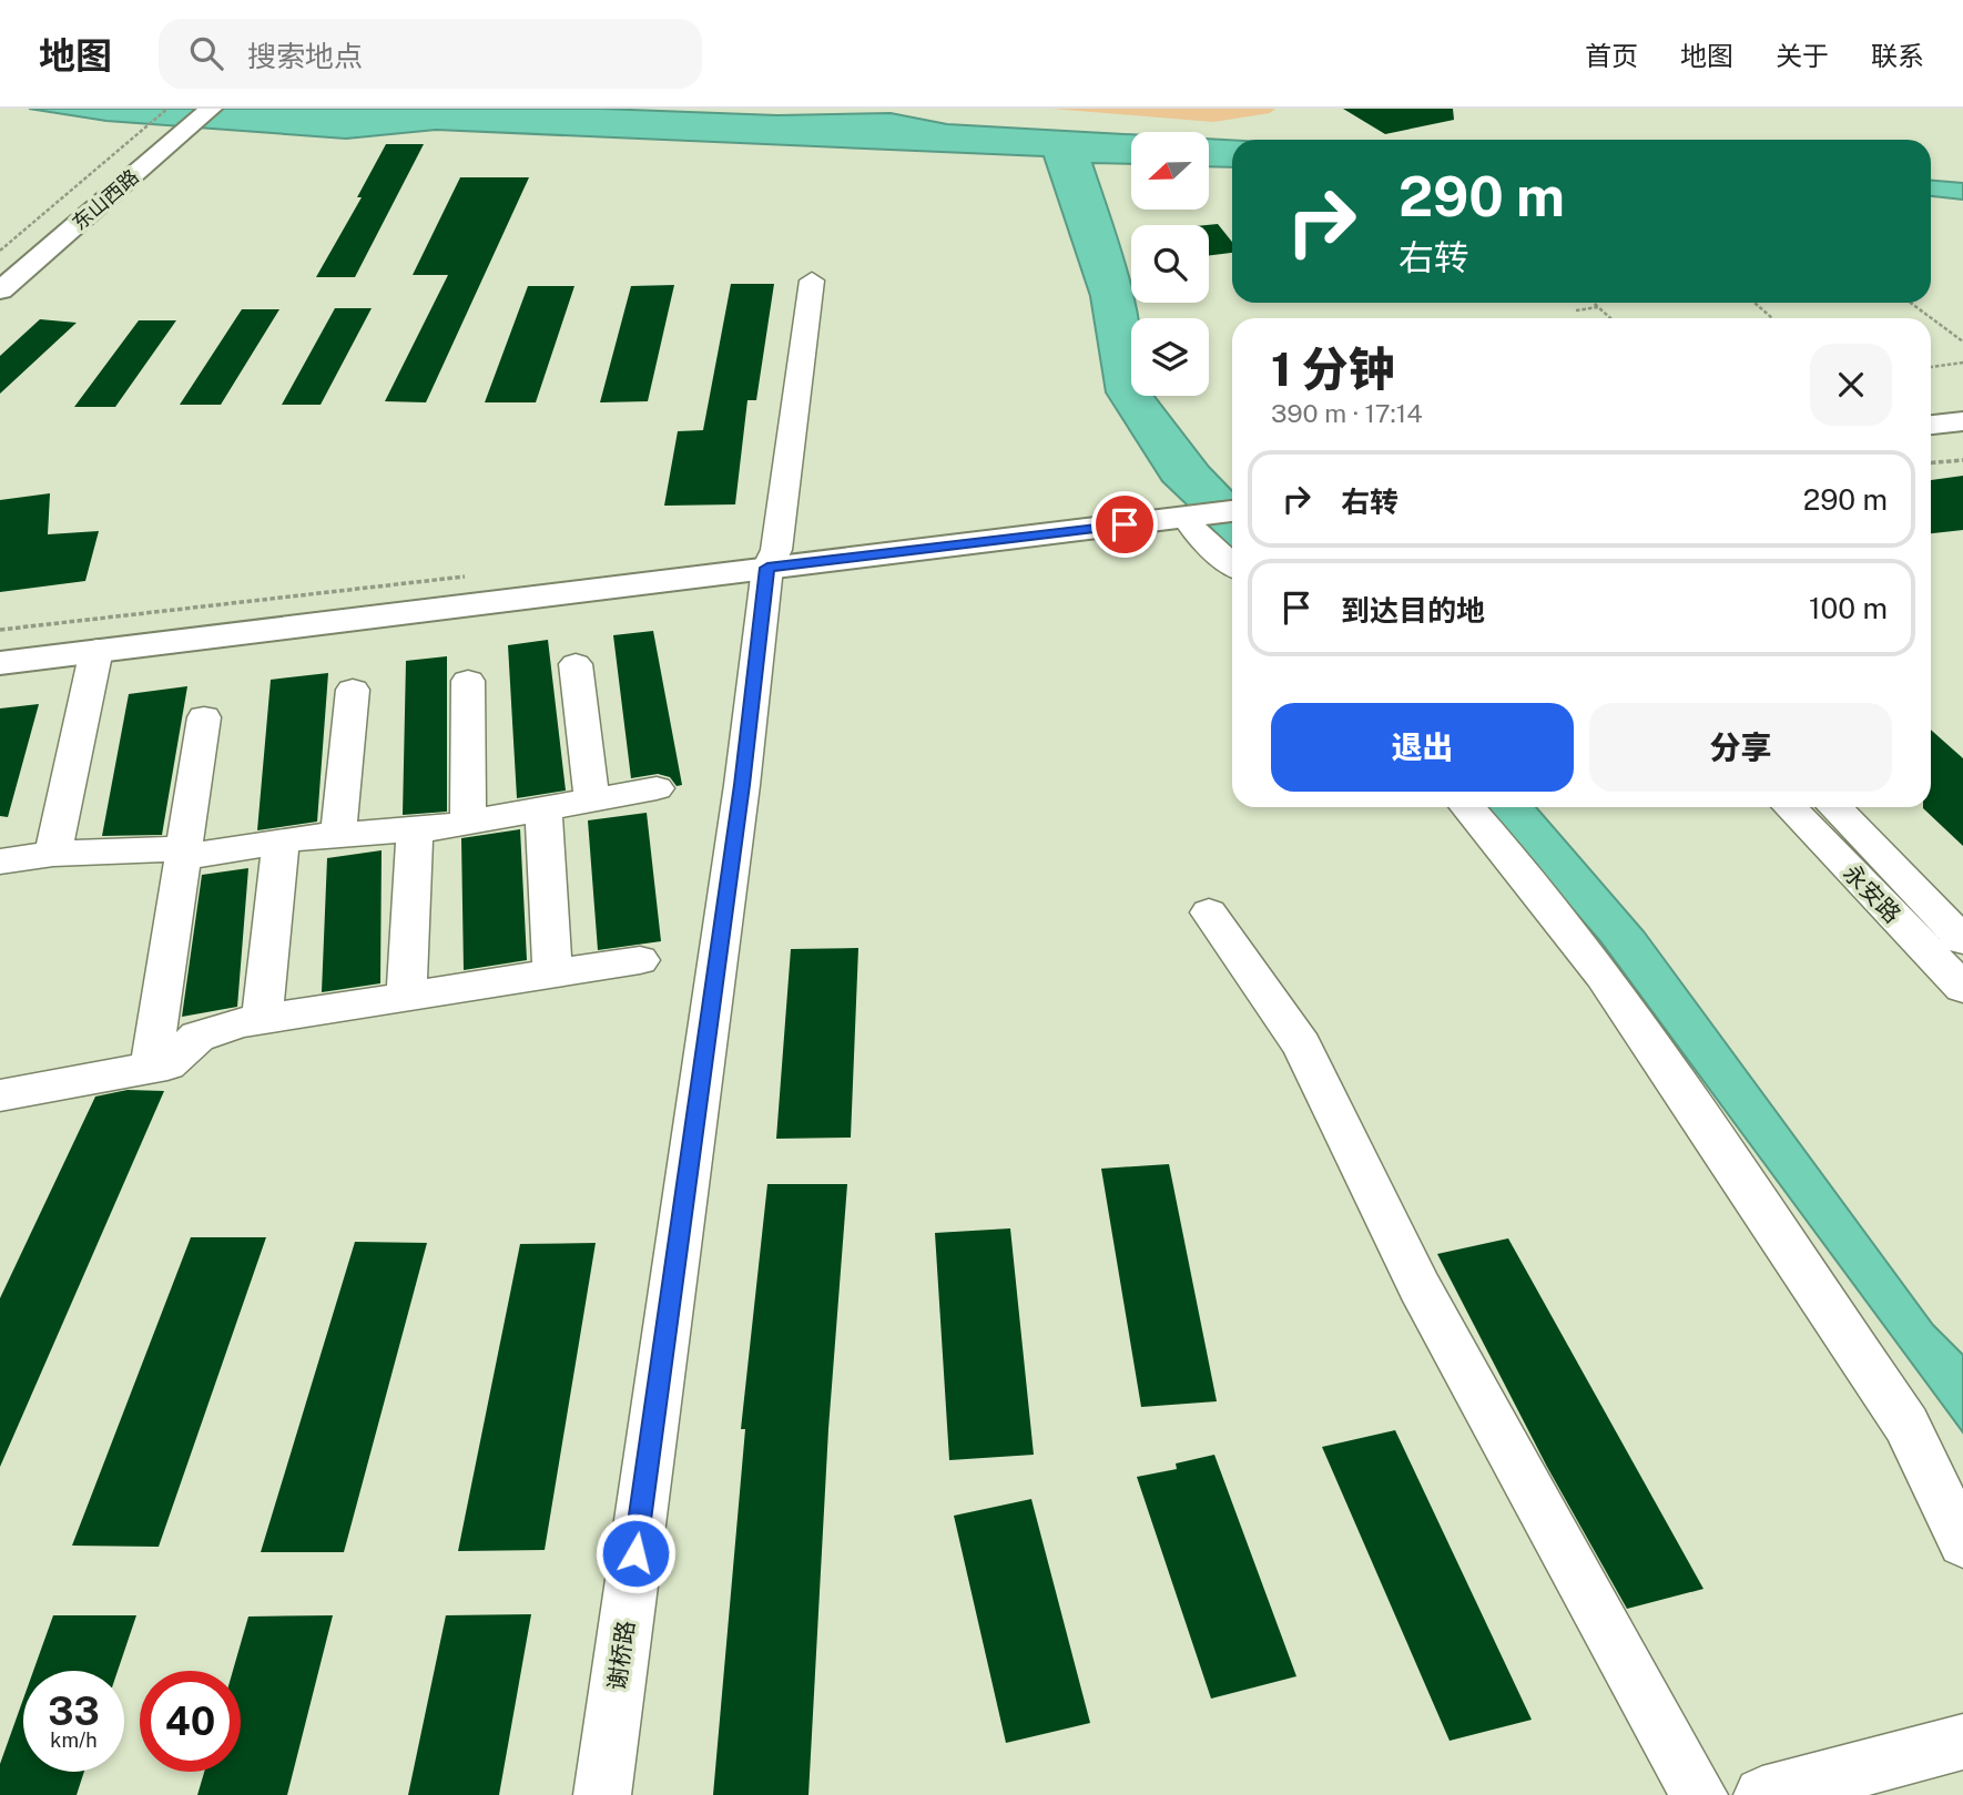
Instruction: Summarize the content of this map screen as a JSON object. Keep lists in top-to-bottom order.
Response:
{
  "streets": {
    "main road": ["东山西路"],
    "street": ["永安路", "谢桥路"]
  },
  "north": "left",
  "page": {
    "header": "地图",
    "search": "搜索地点",
    "nav": [
      "首页",
      "地图",
      "关于",
      "联系"
    ],
    "turn": ["290 m", "右转"],
    "heading": ["1 分钟", "390 m · 17:14"],
    "list": [
      {
        "name": "右转",
        "value": "290 m"
      },
      {
        "name": "到达目的地",
        "value": "100 m"
      }
    ],
    "buttons": ["退出", "分享"],
    "speed": "33 km/h",
    "limit": "40"
  }
}
